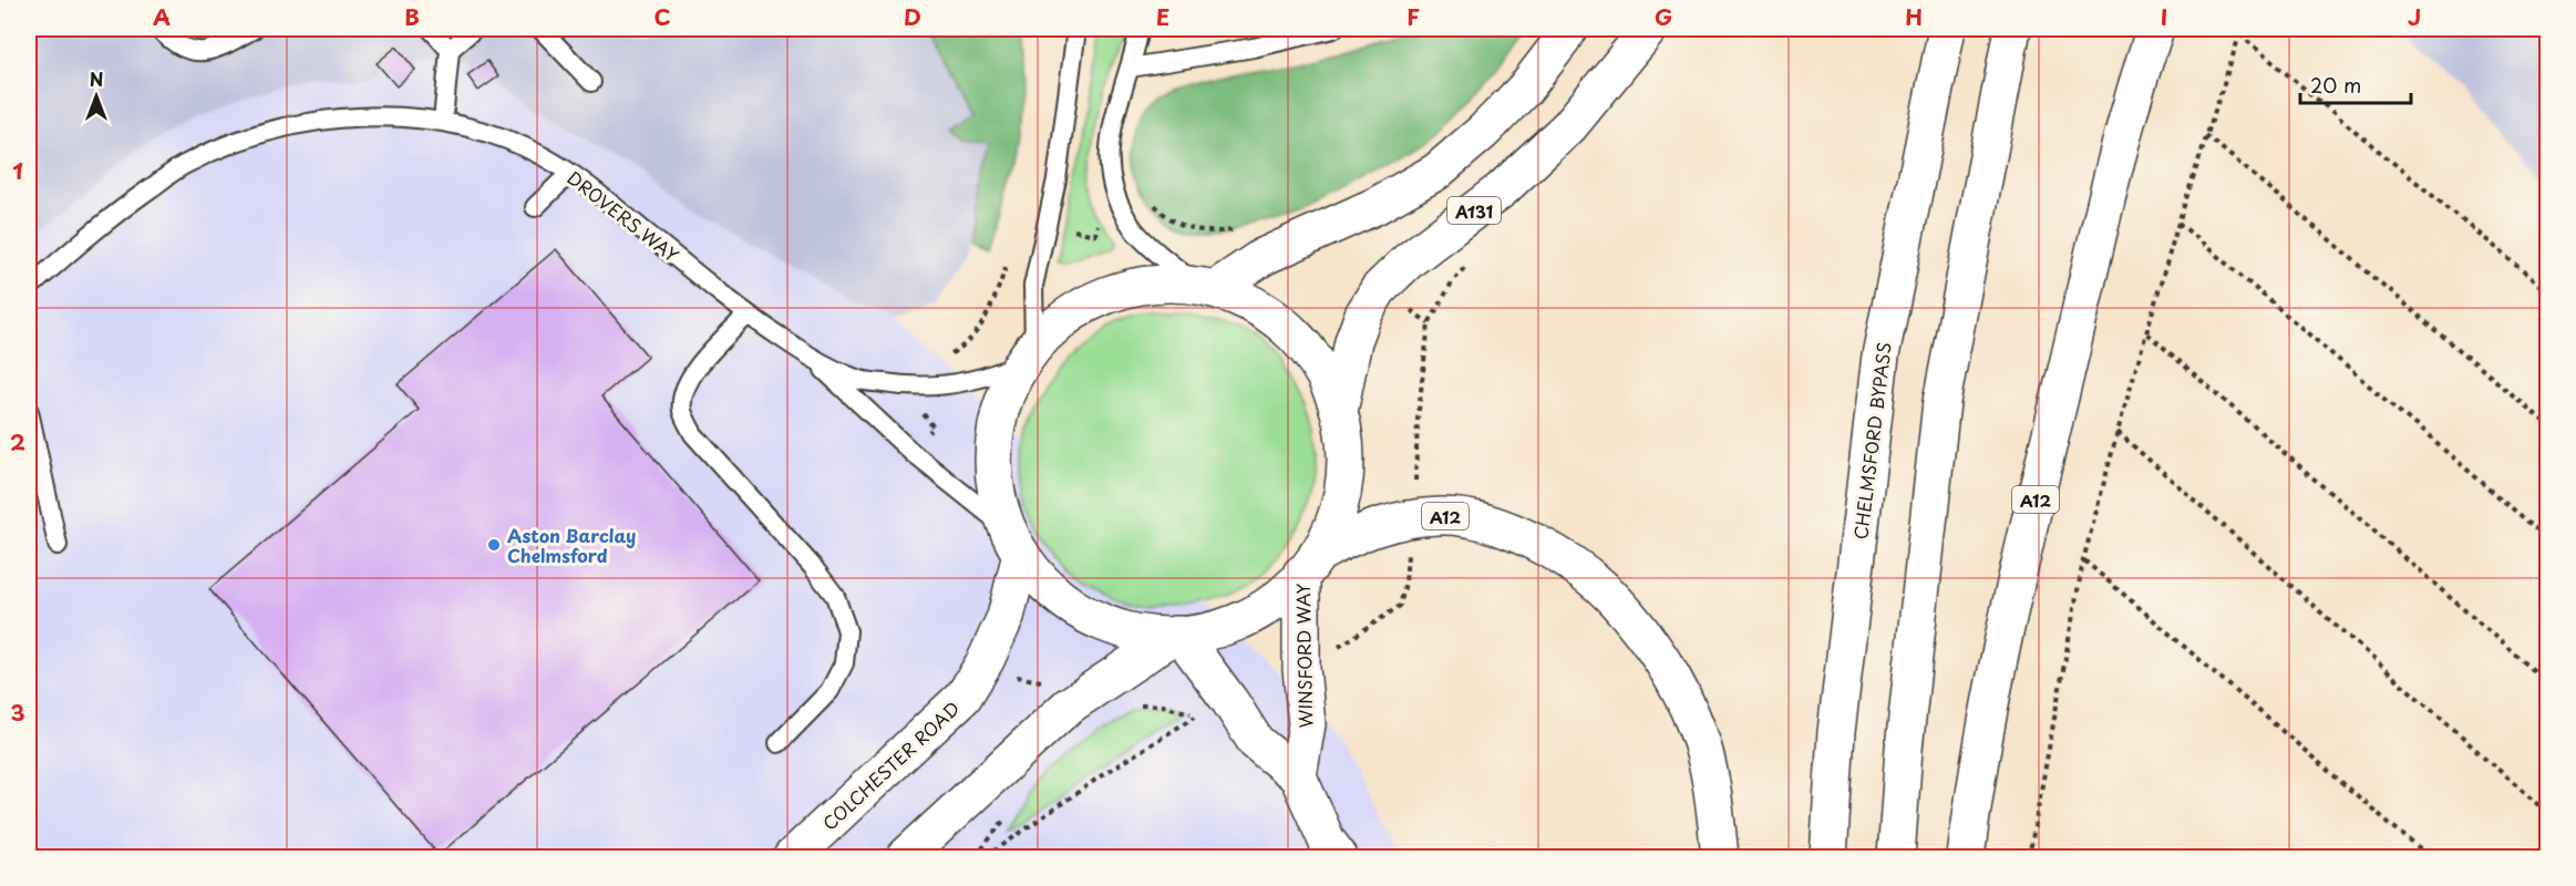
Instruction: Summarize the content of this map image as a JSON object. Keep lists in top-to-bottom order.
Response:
{
  "streets": {
    "main road": [
      "A131",
      "CHELMSFORD BYPASS",
      "A12",
      "WINSFORD WAY",
      "COLCHESTER ROAD"
    ],
    "lane": ["DROVERS WAY"]
  },
  "crossings": [
    ["DROVERS WAY", "COLCHESTER ROAD"],
    ["A12", "WINSFORD WAY"]
  ],
  "places": ["Aston Barclay Chelmsford"],
  "scale_bar": "20 m",
  "north": "top",
  "grid": {
    "columns": [
      "A",
      "B",
      "C",
      "D",
      "E",
      "F",
      "G",
      "H",
      "I",
      "J"
    ],
    "rows": ["1", "2", "3"]
  }
}
